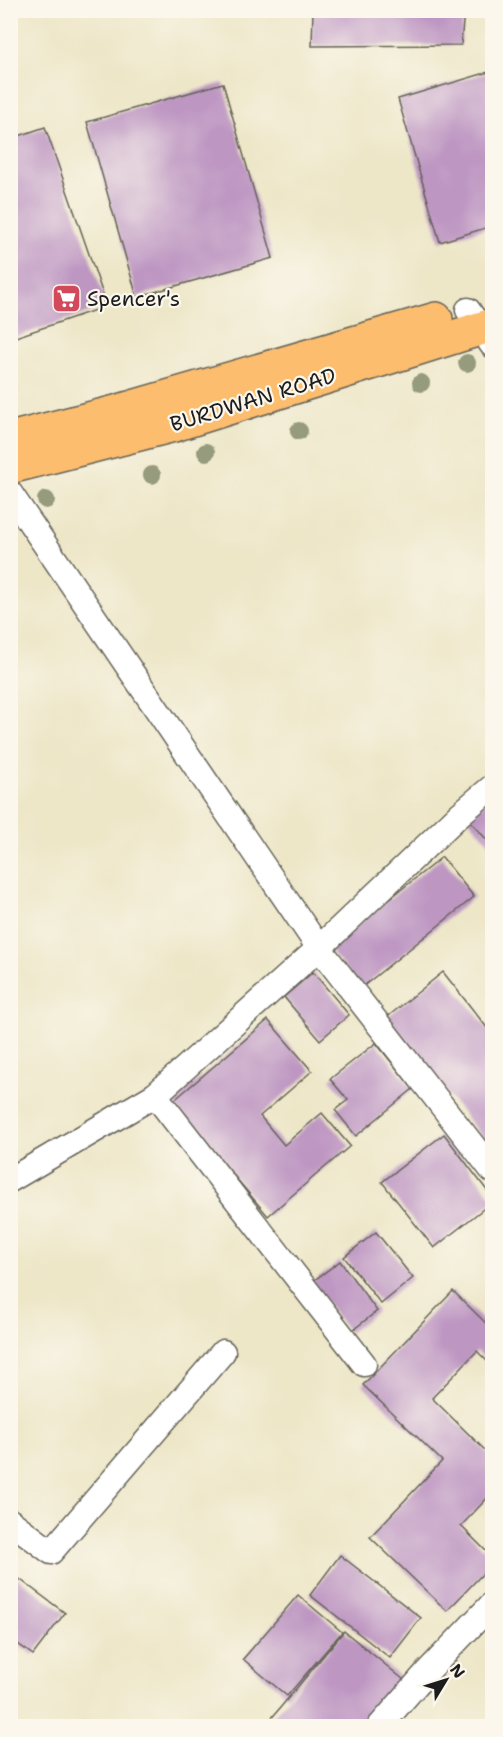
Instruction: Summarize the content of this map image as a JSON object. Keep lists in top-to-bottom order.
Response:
{
  "streets": {
    "main road": ["BURDWAN ROAD"]
  },
  "places": {
    "supermarket": ["Spencer's"]
  },
  "north": "top right"
}
